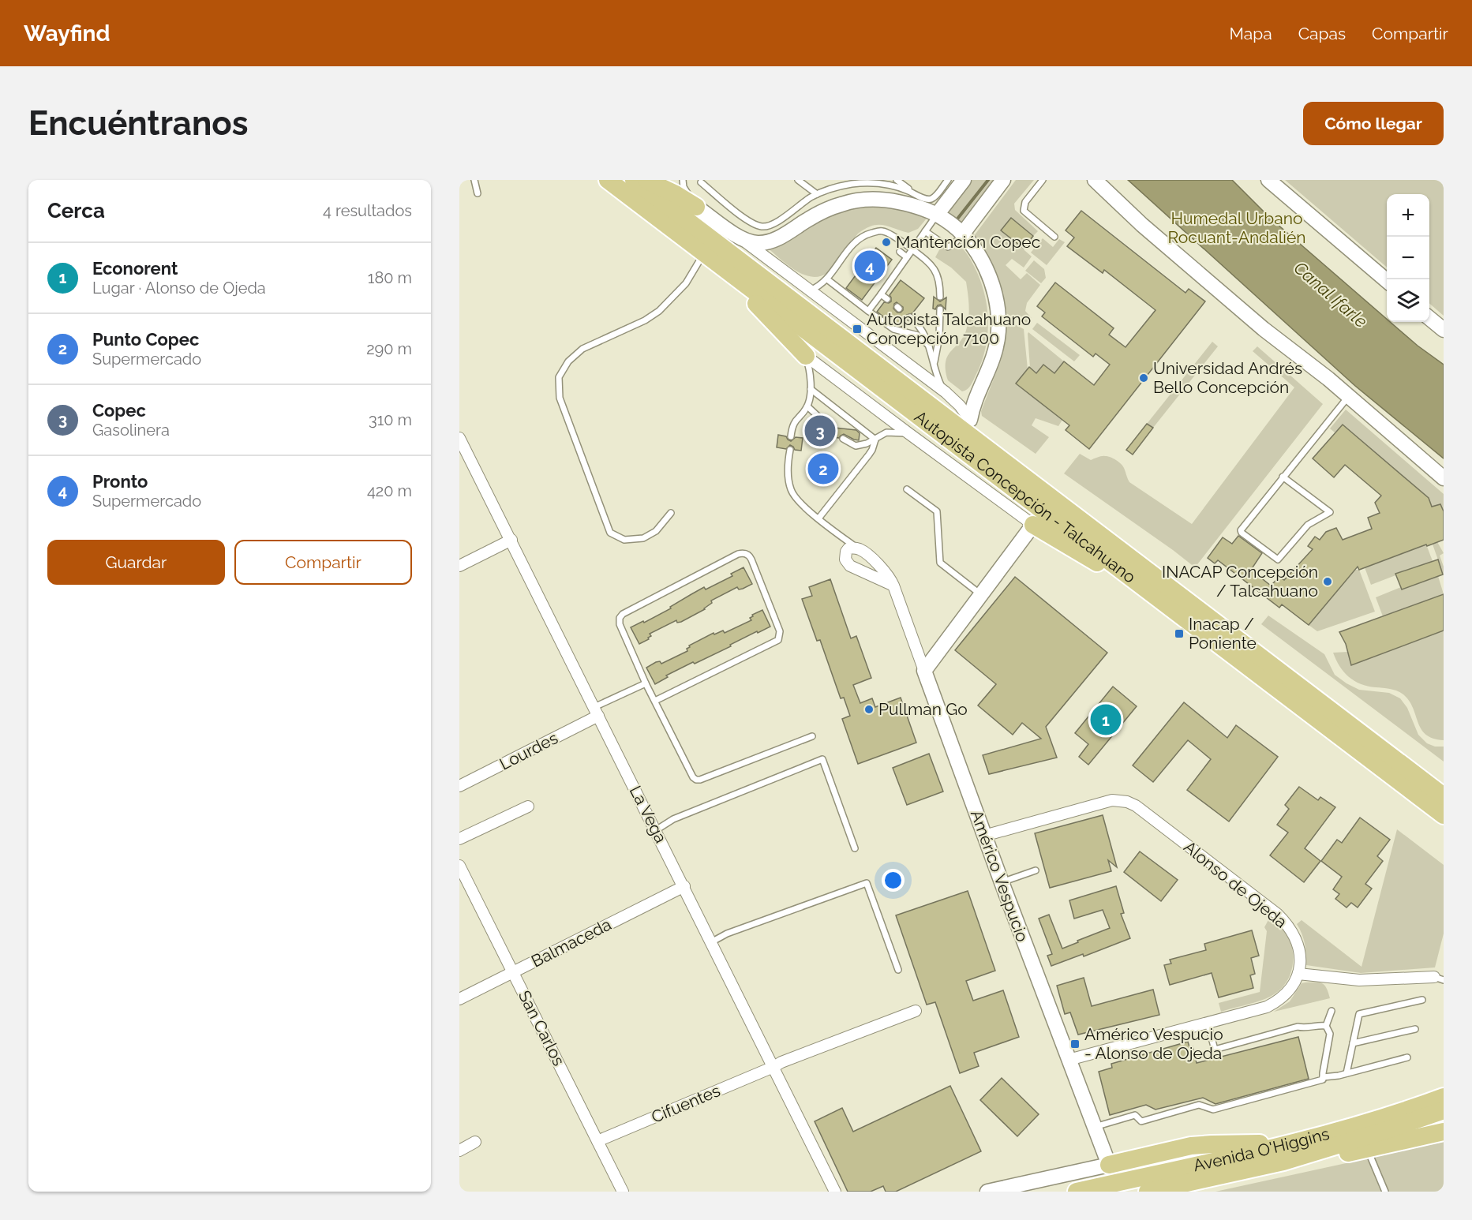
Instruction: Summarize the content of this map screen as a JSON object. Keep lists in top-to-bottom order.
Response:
{
  "streets": {
    "main road": ["Autopista Concepción - Talcahuano", "Avenida O'Higgins"],
    "street": [
      "Lourdes",
      "La Vega",
      "Américo Vespucio",
      "Alonso de Ojeda",
      "Balmaceda",
      "San Carlos",
      "Cifuentes"
    ]
  },
  "crossings": [
    ["Lourdes", "La Vega"],
    ["La Vega", "Balmaceda"],
    ["La Vega", "Cifuentes"],
    ["Américo Vespucio", "Alonso de Ojeda"],
    ["Balmaceda", "San Carlos"],
    ["San Carlos", "Cifuentes"]
  ],
  "water": ["Canal Ifarle"],
  "parks": ["Humedal Urbano Rocuant-Andalién"],
  "places": {
    "other": [
      "Mantención Copec",
      "Universidad Andrés Bello Concepción",
      "INACAP Concepción / Talcahuano",
      "Pullman Go"
    ],
    "transit": ["Autopista Talcahuano Concepción 7100", "Inacap / Poniente", "Américo Vespucio - Alonso de Ojeda"]
  },
  "page": {
    "header": "Wayfind",
    "nav": ["Mapa", "Capas", "Compartir"],
    "buttons": [
      "Cómo llegar",
      ["Guardar", "Compartir"]
    ],
    "title": "Encuéntranos",
    "heading": ["Cerca", "4 resultados"],
    "map_buttons": ["+", "−"],
    "list": [
      {
        "mark": "1",
        "name": "Econorent",
        "note": "Lugar · Alonso de Ojeda",
        "value": "180 m"
      },
      {
        "mark": "2",
        "name": "Punto Copec",
        "note": "Supermercado",
        "value": "290 m"
      },
      {
        "mark": "3",
        "name": "Copec",
        "note": "Gasolinera",
        "value": "310 m"
      },
      {
        "mark": "4",
        "name": "Pronto",
        "note": "Supermercado",
        "value": "420 m"
      }
    ],
    "pins": [
      "4",
      "3",
      "2",
      "1"
    ]
  }
}
